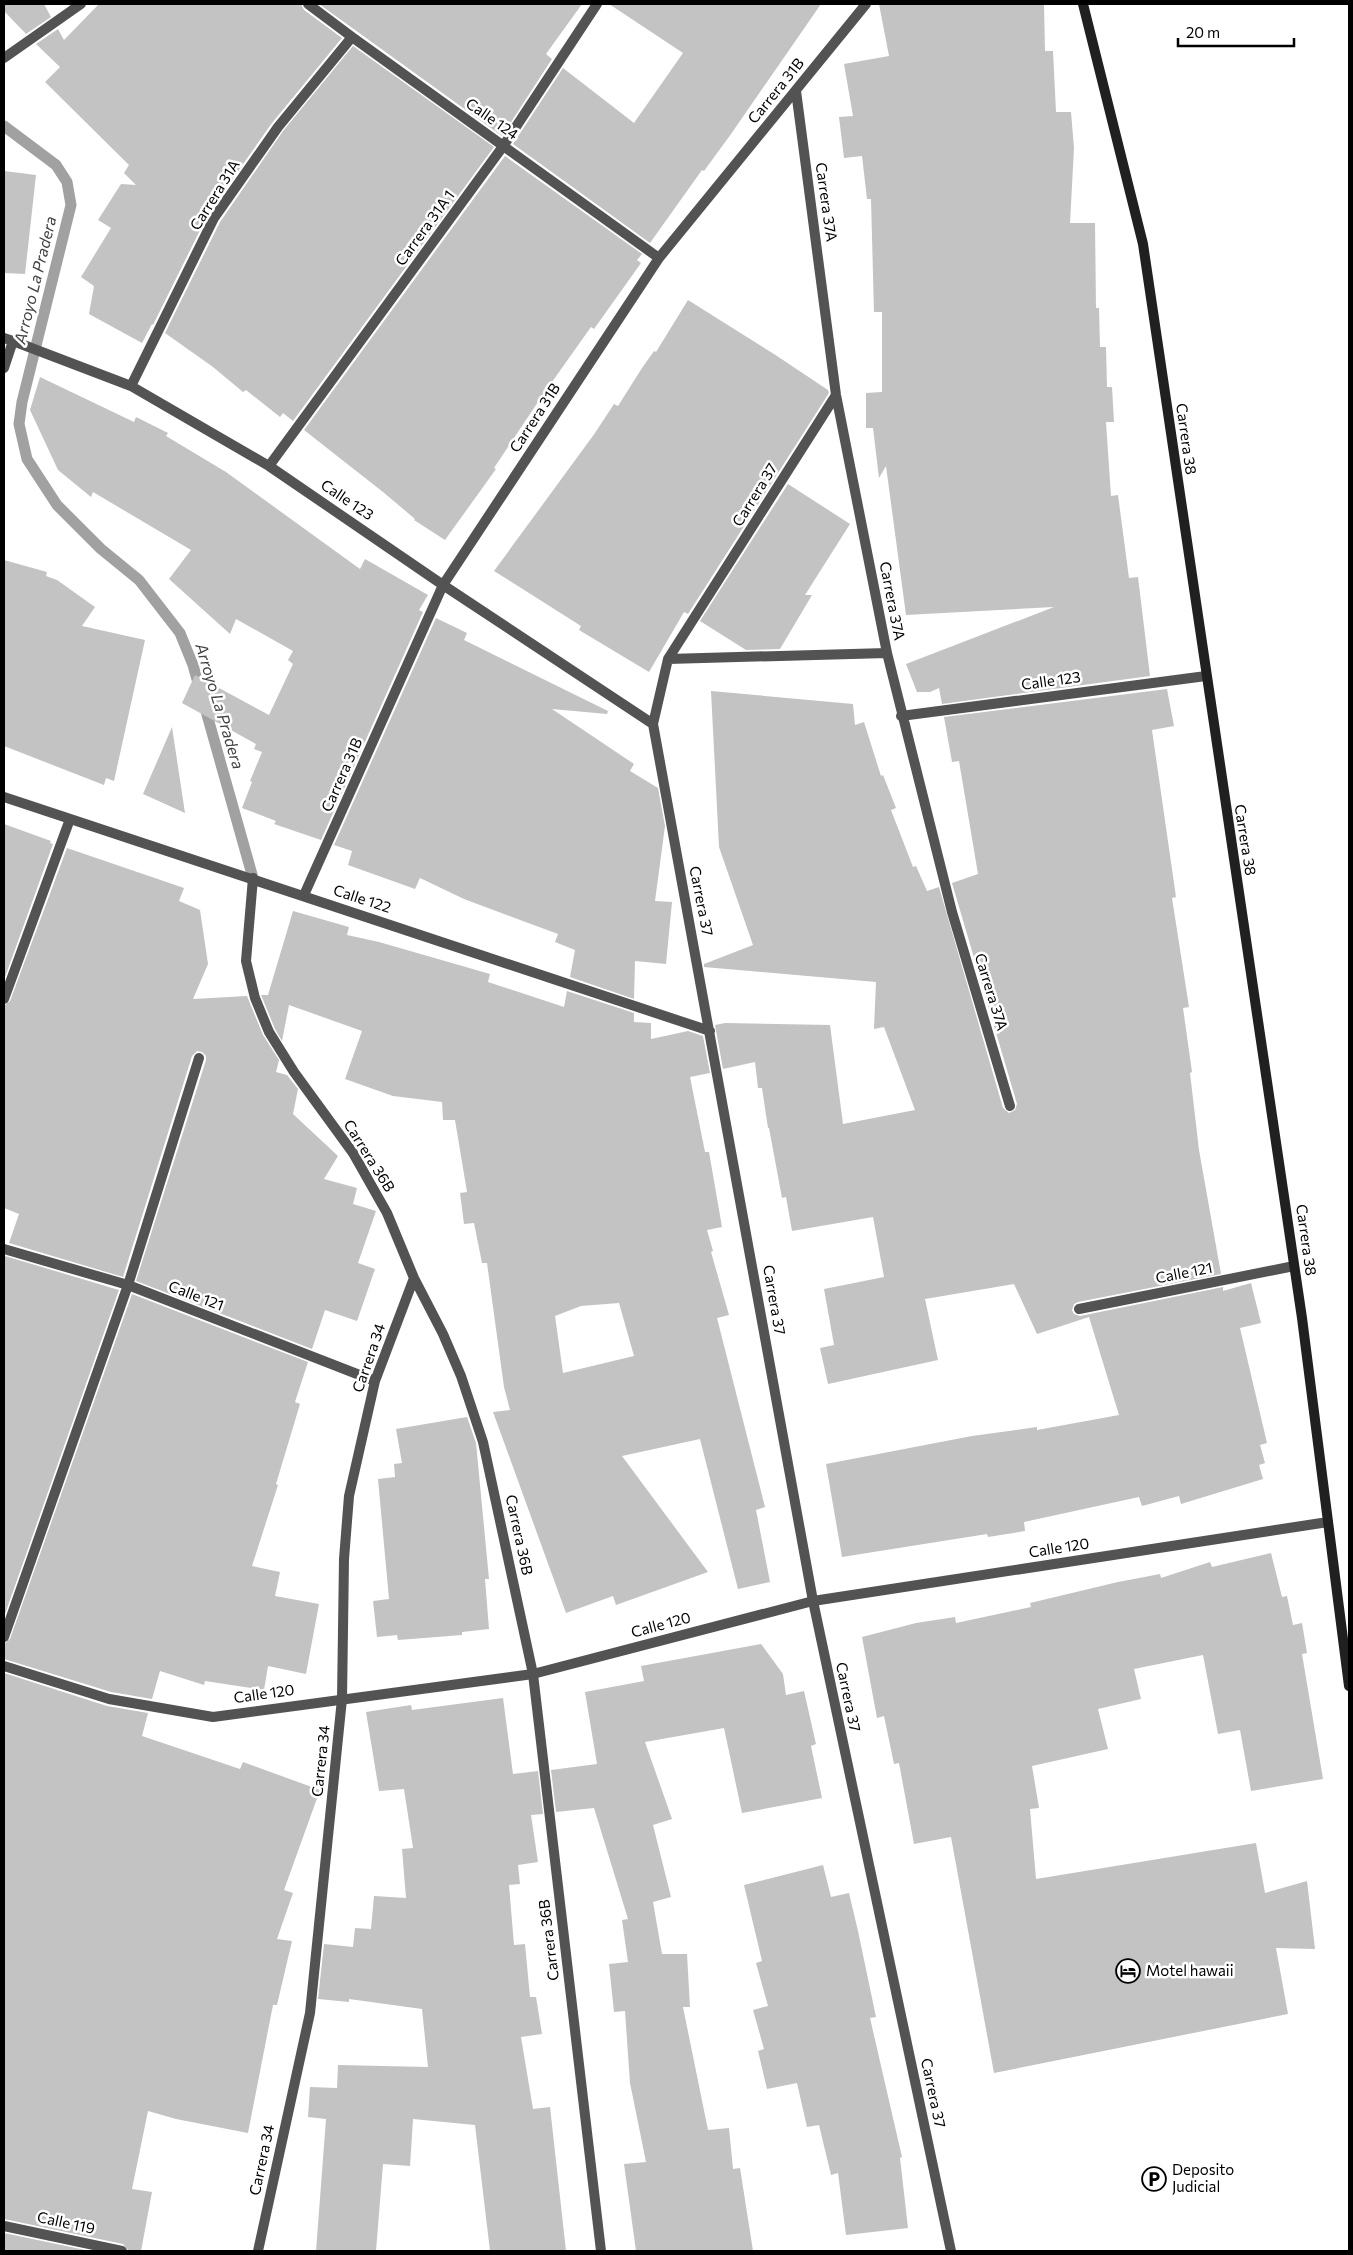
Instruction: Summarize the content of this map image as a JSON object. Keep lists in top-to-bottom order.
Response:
{
  "streets": {
    "main road": ["Carrera 38"],
    "street": [
      "Carrera 31B",
      "Calle 124",
      "Carrera 31A",
      "Carrera 37A",
      "Carrera 31A 1",
      "Carrera 37",
      "Calle 123",
      "Calle 122",
      "Carrera 36B",
      "Calle 121",
      "Carrera 34",
      "Calle 120",
      "Calle 119"
    ]
  },
  "crossings": [
    ["Carrera 31B", "Calle 124"],
    ["Carrera 31B", "Carrera 37A"],
    ["Carrera 31B", "Calle 123"],
    ["Carrera 31B", "Calle 122"],
    ["Calle 124", "Carrera 31A"],
    ["Calle 124", "Carrera 31A 1"],
    ["Carrera 31A", "Calle 123"],
    ["Carrera 37A", "Carrera 37"],
    ["Carrera 37A", "Calle 123"],
    ["Carrera 31A 1", "Calle 123"],
    ["Carrera 38", "Calle 123"],
    ["Carrera 38", "Calle 121"],
    ["Carrera 38", "Calle 120"],
    ["Carrera 37", "Calle 123"],
    ["Carrera 37", "Calle 122"],
    ["Carrera 37", "Calle 120"],
    ["Calle 122", "Carrera 36B"],
    ["Carrera 36B", "Carrera 34"],
    ["Carrera 36B", "Calle 120"],
    ["Calle 121", "Carrera 34"],
    ["Carrera 34", "Calle 120"]
  ],
  "water": ["Arroyo La Pradera"],
  "places": {
    "hotel": ["Motel hawaii"],
    "parking": ["Deposito Judicial"]
  },
  "scale_bar": "20 m"
}
